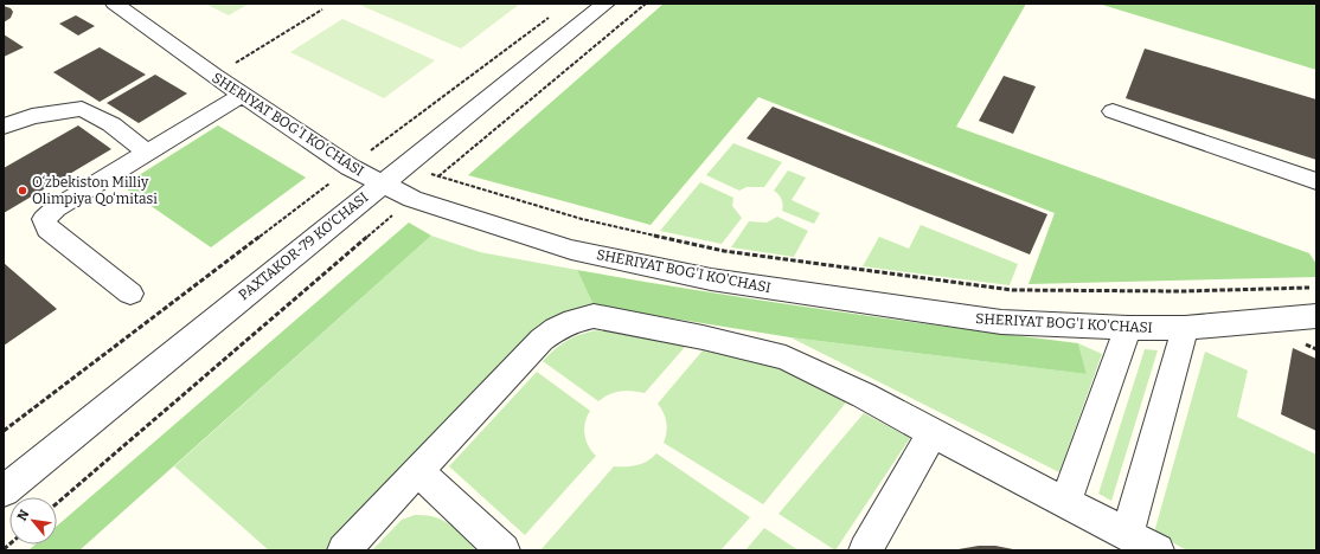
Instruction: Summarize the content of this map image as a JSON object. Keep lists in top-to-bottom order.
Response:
{
  "streets": {
    "street": ["SHERIYAT BOG'I KO'CHASI", "PAXTAKOR-79 KO‘CHASI"]
  },
  "crossings": [
    ["SHERIYAT BOG'I KO'CHASI", "PAXTAKOR-79 KO‘CHASI"]
  ],
  "places": ["O‘zbekiston Milliy Olimpiya Qo‘mitasi"],
  "north": "top left"
}
